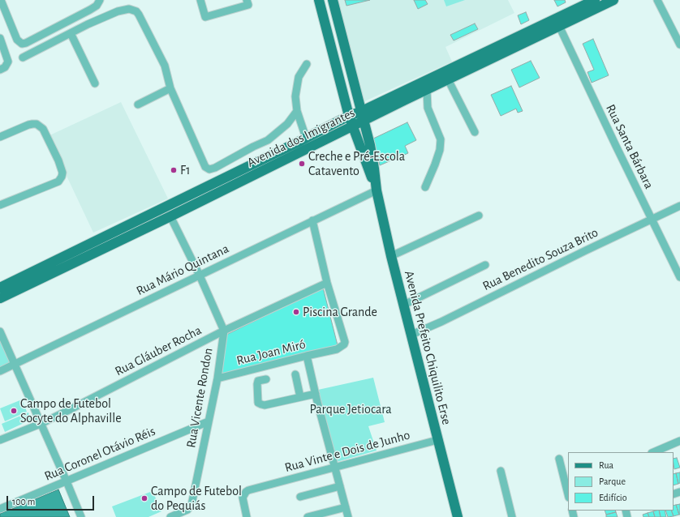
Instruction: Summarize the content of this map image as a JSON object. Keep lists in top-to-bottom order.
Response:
{
  "streets": {
    "main road": ["Avenida dos Imigrantes", "Avenida Prefeito Chiquilito Erse"],
    "street": [
      "Rua Santa Bárbara",
      "Rua Benedito Souza Brito",
      "Rua Mário Quintana",
      "Rua Gláuber Rocha",
      "Rua Joan Miró",
      "Rua Vicente Rondon",
      "Rua Vinte e Dois de Junho",
      "Rua Coronel Otávio Réis"
    ]
  },
  "crossings": [
    ["Avenida dos Imigrantes", "Rua Santa Bárbara"],
    ["Avenida dos Imigrantes", "Avenida Prefeito Chiquilito Erse"],
    ["Rua Santa Bárbara", "Rua Benedito Souza Brito"],
    ["Rua Benedito Souza Brito", "Avenida Prefeito Chiquilito Erse"],
    ["Rua Mário Quintana", "Avenida Prefeito Chiquilito Erse"],
    ["Rua Mário Quintana", "Rua Joan Miró"],
    ["Avenida Prefeito Chiquilito Erse", "Rua Vinte e Dois de Junho"],
    ["Rua Gláuber Rocha", "Rua Joan Miró"],
    ["Rua Gláuber Rocha", "Rua Vicente Rondon"],
    ["Rua Joan Miró", "Rua Vicente Rondon"],
    ["Rua Vicente Rondon", "Rua Coronel Otávio Réis"]
  ],
  "parks": ["Parque Jetiocara"],
  "places": [
    "Creche e Pré-Escola Catavento",
    "F1",
    "Piscina Grande",
    "Campo de Futebol Socyte do Alphaville",
    "Campo de Futebol do Pequiás"
  ],
  "legend": ["Rua", "Parque", "Edifício"],
  "scale_bar": "100 m"
}
